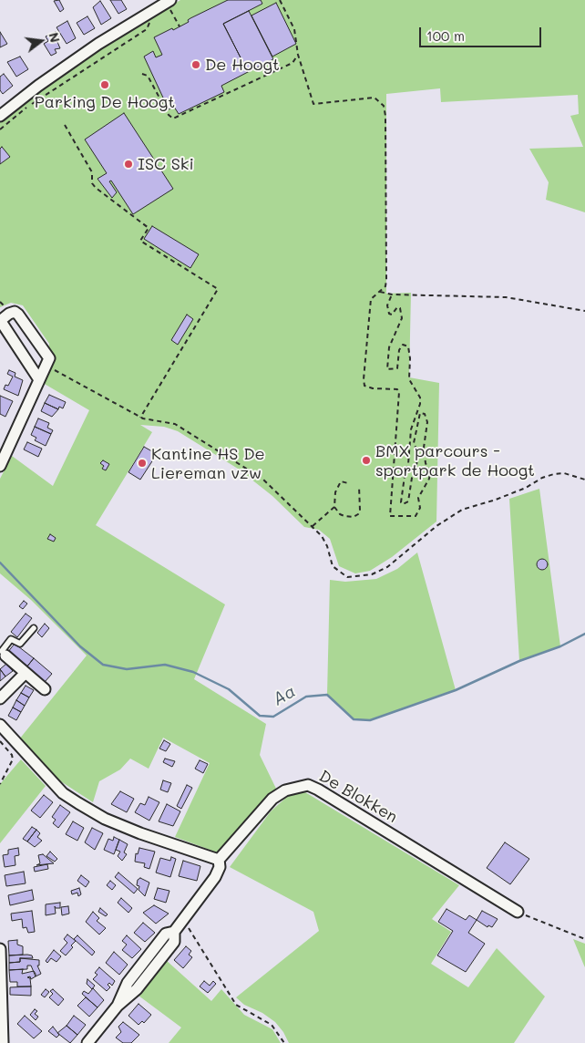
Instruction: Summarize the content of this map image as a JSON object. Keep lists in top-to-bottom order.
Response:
{
  "streets": {
    "street": ["De Blokken"]
  },
  "water": ["Aa"],
  "places": [
    "De Hoogt",
    "Parking De Hoogt",
    "ISC Ski",
    "BMX parcours - sportpark de Hoogt",
    "Kantine HS De Liereman vzw"
  ],
  "scale_bar": "100 m",
  "north": "right"
}
